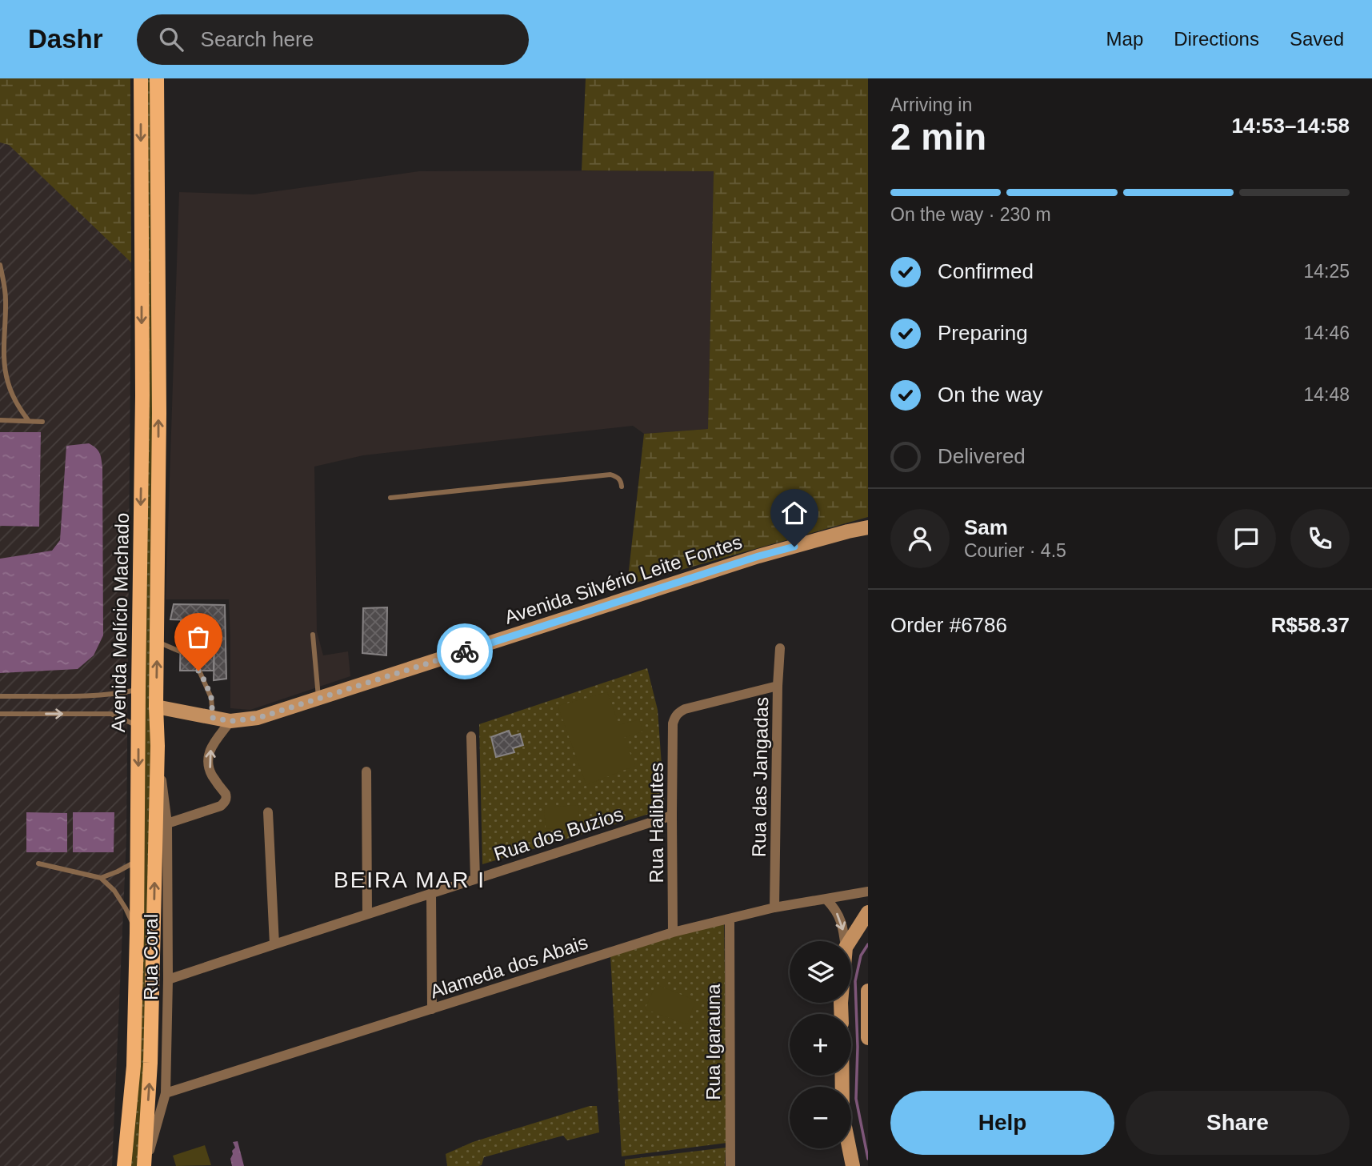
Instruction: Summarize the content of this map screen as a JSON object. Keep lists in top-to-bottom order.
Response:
{
  "streets": {
    "main road": ["Avenida Silvério Leite Fontes", "Avenida Melício Machado"],
    "street": [
      "Rua das Jangadas",
      "Rua Halibutes",
      "Rua dos Buzios",
      "Rua Coral",
      "Alameda dos Abais",
      "Rua Igarauna"
    ]
  },
  "crossings": [
    ["Avenida Silvério Leite Fontes", "Avenida Melício Machado"],
    ["Avenida Melício Machado", "Rua Coral"],
    ["Rua das Jangadas", "Rua Halibutes"],
    ["Rua das Jangadas", "Alameda dos Abais"],
    ["Rua Halibutes", "Rua dos Buzios"],
    ["Rua Halibutes", "Alameda dos Abais"],
    ["Rua dos Buzios", "Rua Coral"],
    ["Rua Coral", "Alameda dos Abais"],
    ["Alameda dos Abais", "Rua Igarauna"]
  ],
  "districts": ["BEIRA MAR I"],
  "page": {
    "header": "Dashr",
    "search": "Search here",
    "nav": ["Map", "Directions", "Saved"],
    "heading": ["2 min", "Arriving in", "14:53–14:58"],
    "panel": [
      "Sam",
      "Courier · 4.5",
      "Order #6786",
      "R$58.37"
    ],
    "bar": "On the way · 230 m",
    "list": [
      ["Confirmed", "14:25"],
      ["Preparing", "14:46"],
      ["On the way", "14:48"],
      "Delivered"
    ],
    "map_buttons": ["+", "−"],
    "buttons": ["Help", "Share"]
  }
}
